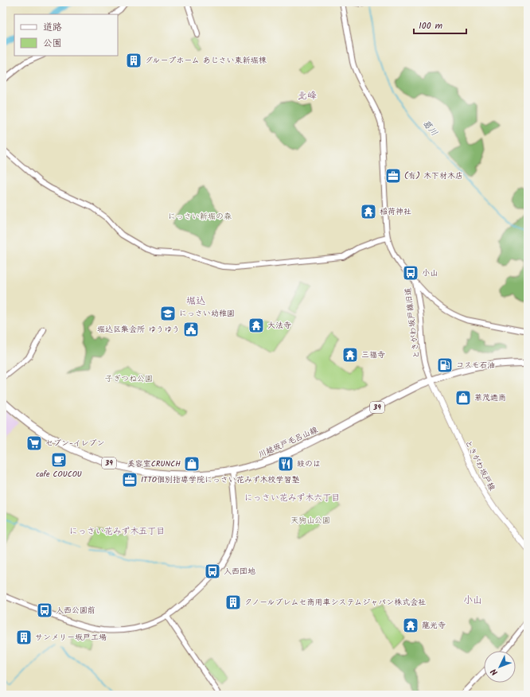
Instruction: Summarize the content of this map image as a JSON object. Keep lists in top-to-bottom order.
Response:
{
  "streets": {
    "main road": ["39", "川越坂戸毛呂山線", "ときがわ坂戸線"],
    "street": ["ときがわ坂戸線旧道"]
  },
  "crossings": [
    ["ときがわ坂戸線旧道", "川越坂戸毛呂山線"],
    ["ときがわ坂戸線旧道", "ときがわ坂戸線"],
    ["川越坂戸毛呂山線", "ときがわ坂戸線"]
  ],
  "districts": [
    "北峰",
    "堀込",
    "にっさい花みず木六丁目",
    "にっさい花みず木五丁目",
    "小山"
  ],
  "water": ["葛川"],
  "parks": ["にっさい新堀の森", "子ぎつね公園", "天狗山公園"],
  "places": {
    "building": ["グループホーム あじさい東新堀棟", "クノールブレムセ商用車システムジャパン株式会社", "サンメリー坂戸工場"],
    "office": ["(有) 木下材木店", "ITTO個別指導学院にっさい花みず木校学習塾"],
    "temple": [
      "稲荷神社",
      "大法寺",
      "三福寺",
      "龍光寺"
    ],
    "bus stop": ["小山", "入西団地", "入西公園前"],
    "school or university": ["にっさい幼稚園"],
    "public building": ["堀込区集会所 ゆうゆう"],
    "fuel station": ["コスモ石油"],
    "shop": ["華茂通商", "美容室CRUNCH"],
    "supermarket": ["セブン-イレブン"],
    "cafe": ["cafe COUCOU"],
    "restaurant": ["鼓のは"]
  },
  "legend": ["道路", "公園"],
  "scale_bar": "100 m",
  "north": "bottom left"
}
